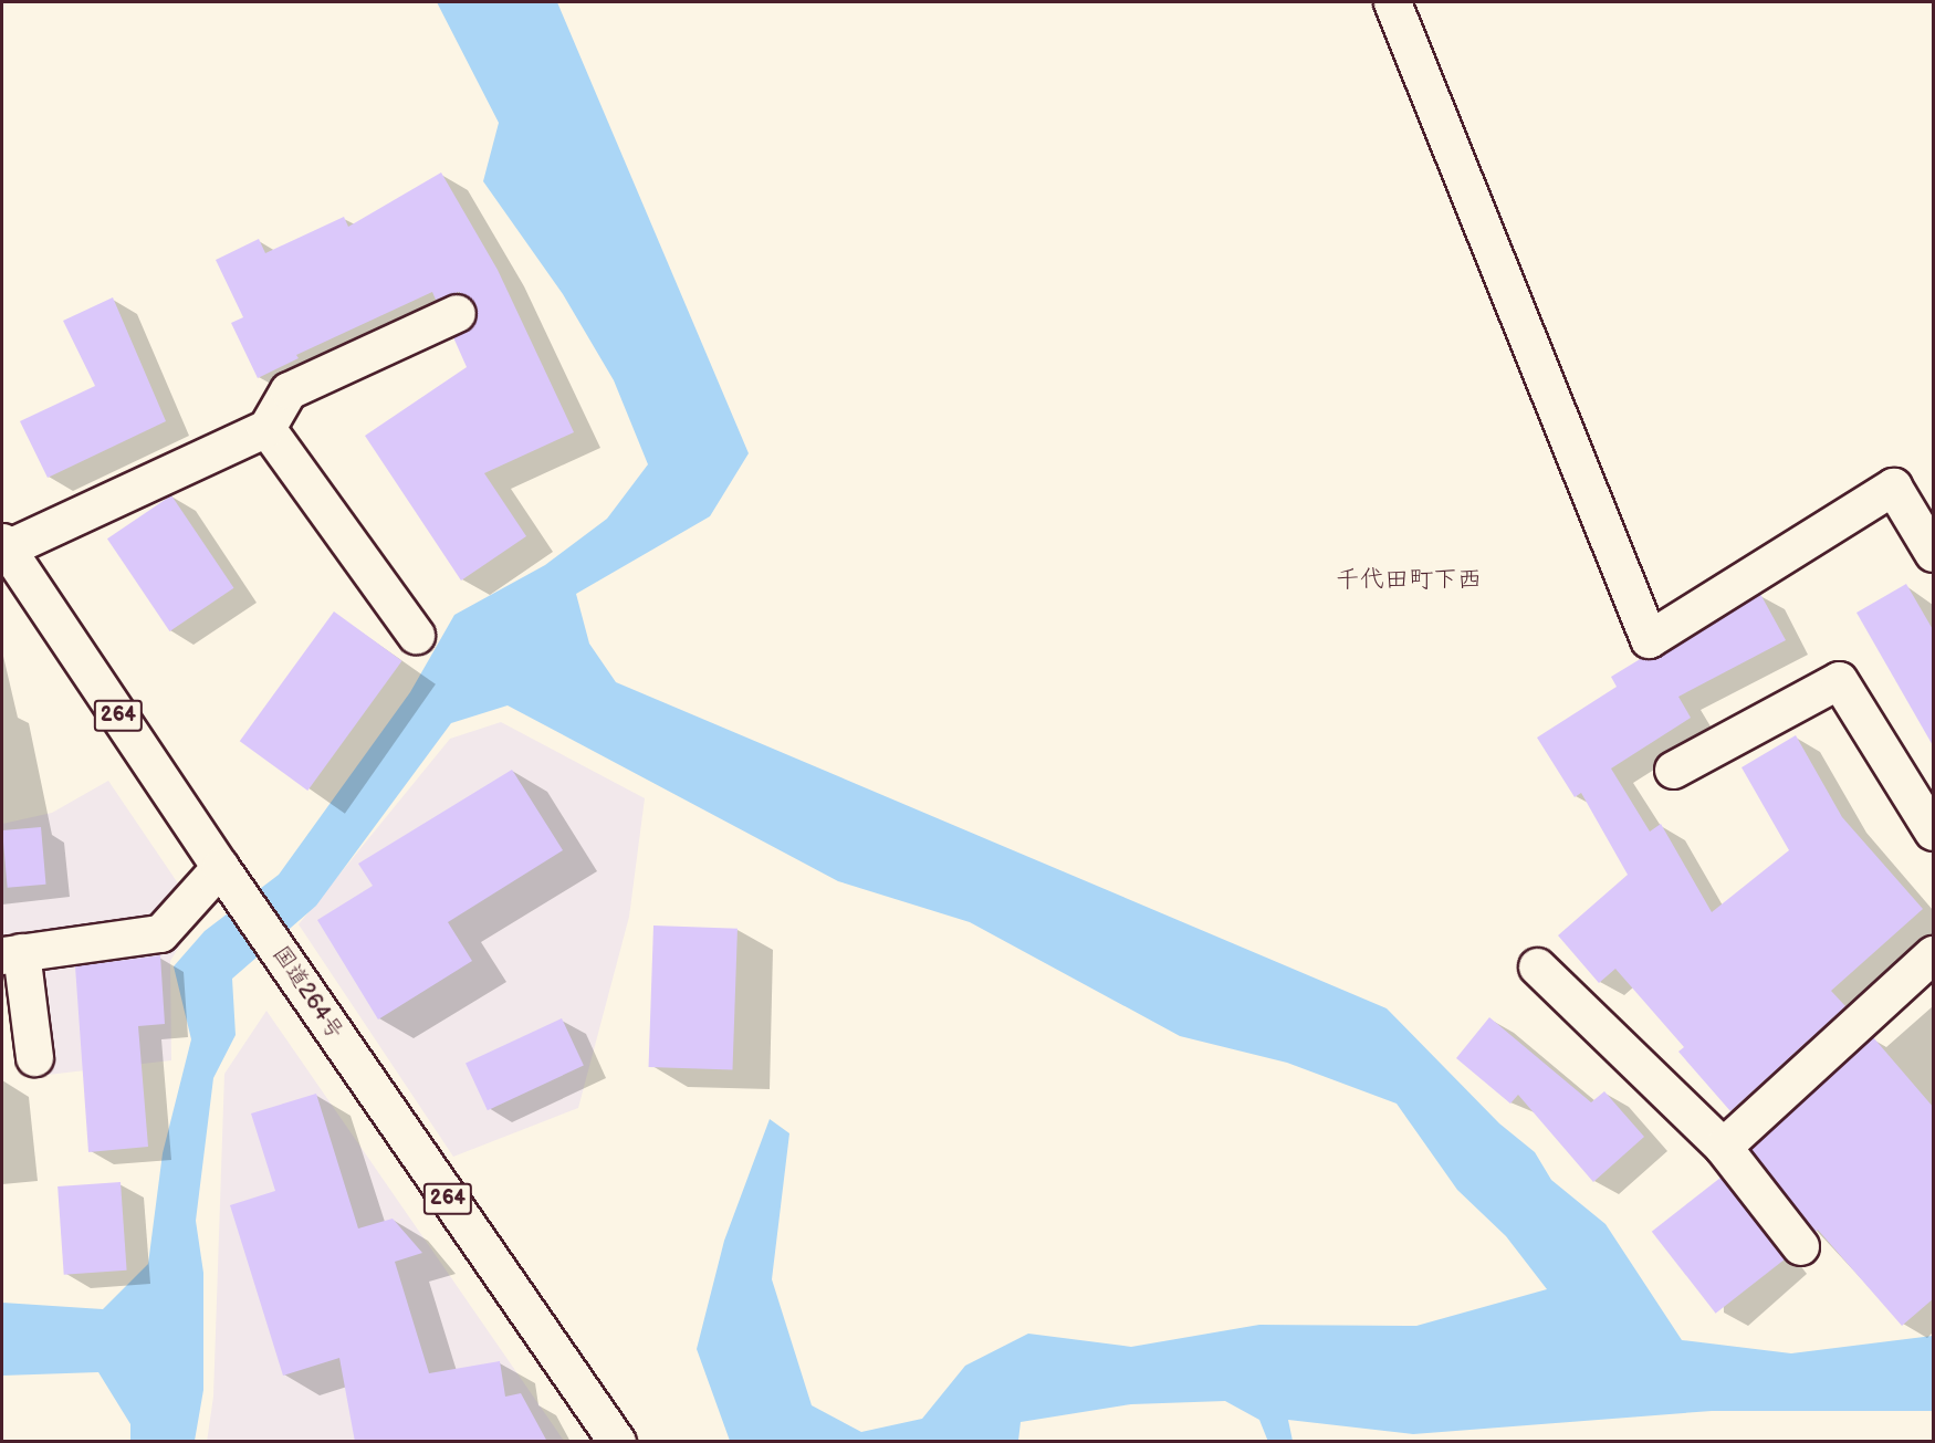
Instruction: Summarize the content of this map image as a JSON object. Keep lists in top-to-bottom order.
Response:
{
  "streets": {
    "main road": ["264", "国道264号"]
  },
  "districts": ["千代田町下西"]
}
